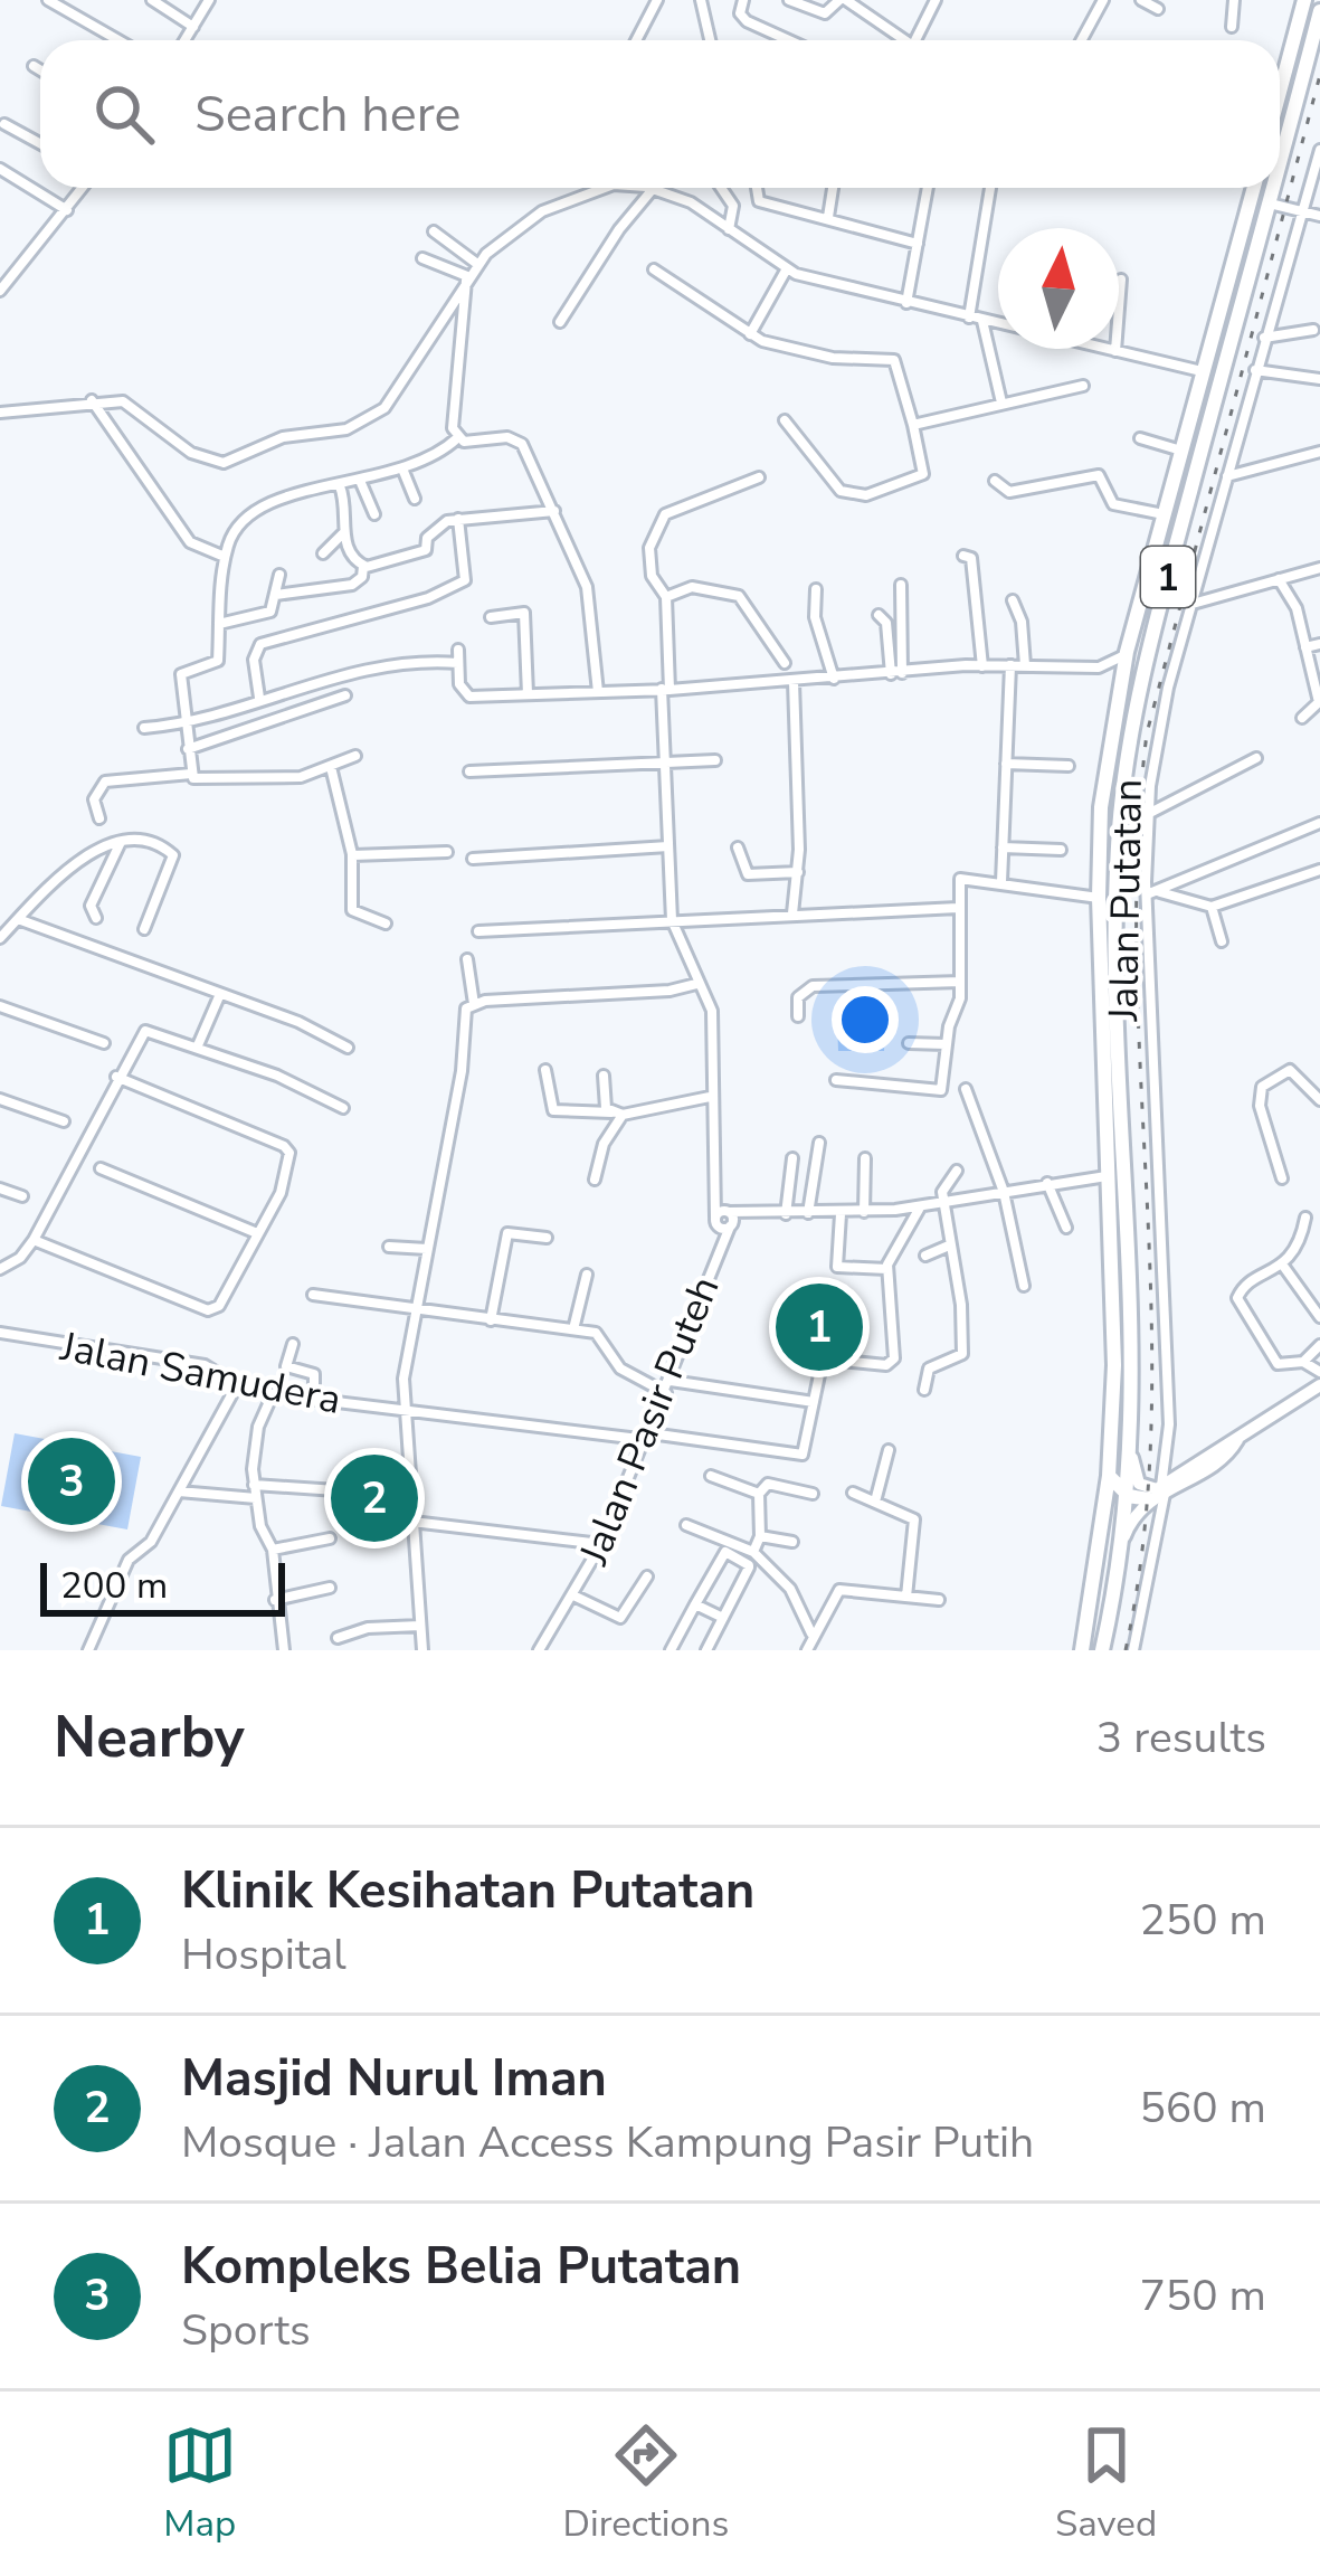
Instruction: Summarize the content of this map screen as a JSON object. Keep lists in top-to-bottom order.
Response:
{
  "streets": {
    "highway": ["1", "Jalan Putatan"],
    "street": ["Jalan Samudera", "Jalan Pasir Puteh"]
  },
  "crossings": [
    ["Jalan Samudera", "Jalan Pasir Puteh"]
  ],
  "scale_bar": "200 m",
  "north": "top",
  "page": {
    "search": "Search here",
    "pins": ["1", "3", "2"],
    "scale": "200 m",
    "heading": ["Nearby", "3 results"],
    "list": [
      {
        "mark": "1",
        "name": "Klinik Kesihatan Putatan",
        "note": "Hospital",
        "value": "250 m"
      },
      {
        "mark": "2",
        "name": "Masjid Nurul Iman",
        "note": "Mosque · Jalan Access Kampung Pasir Putih",
        "value": "560 m"
      },
      {
        "mark": "3",
        "name": "Kompleks Belia Putatan",
        "note": "Sports",
        "value": "750 m"
      }
    ],
    "nav": ["Map", "Directions", "Saved"]
  }
}
